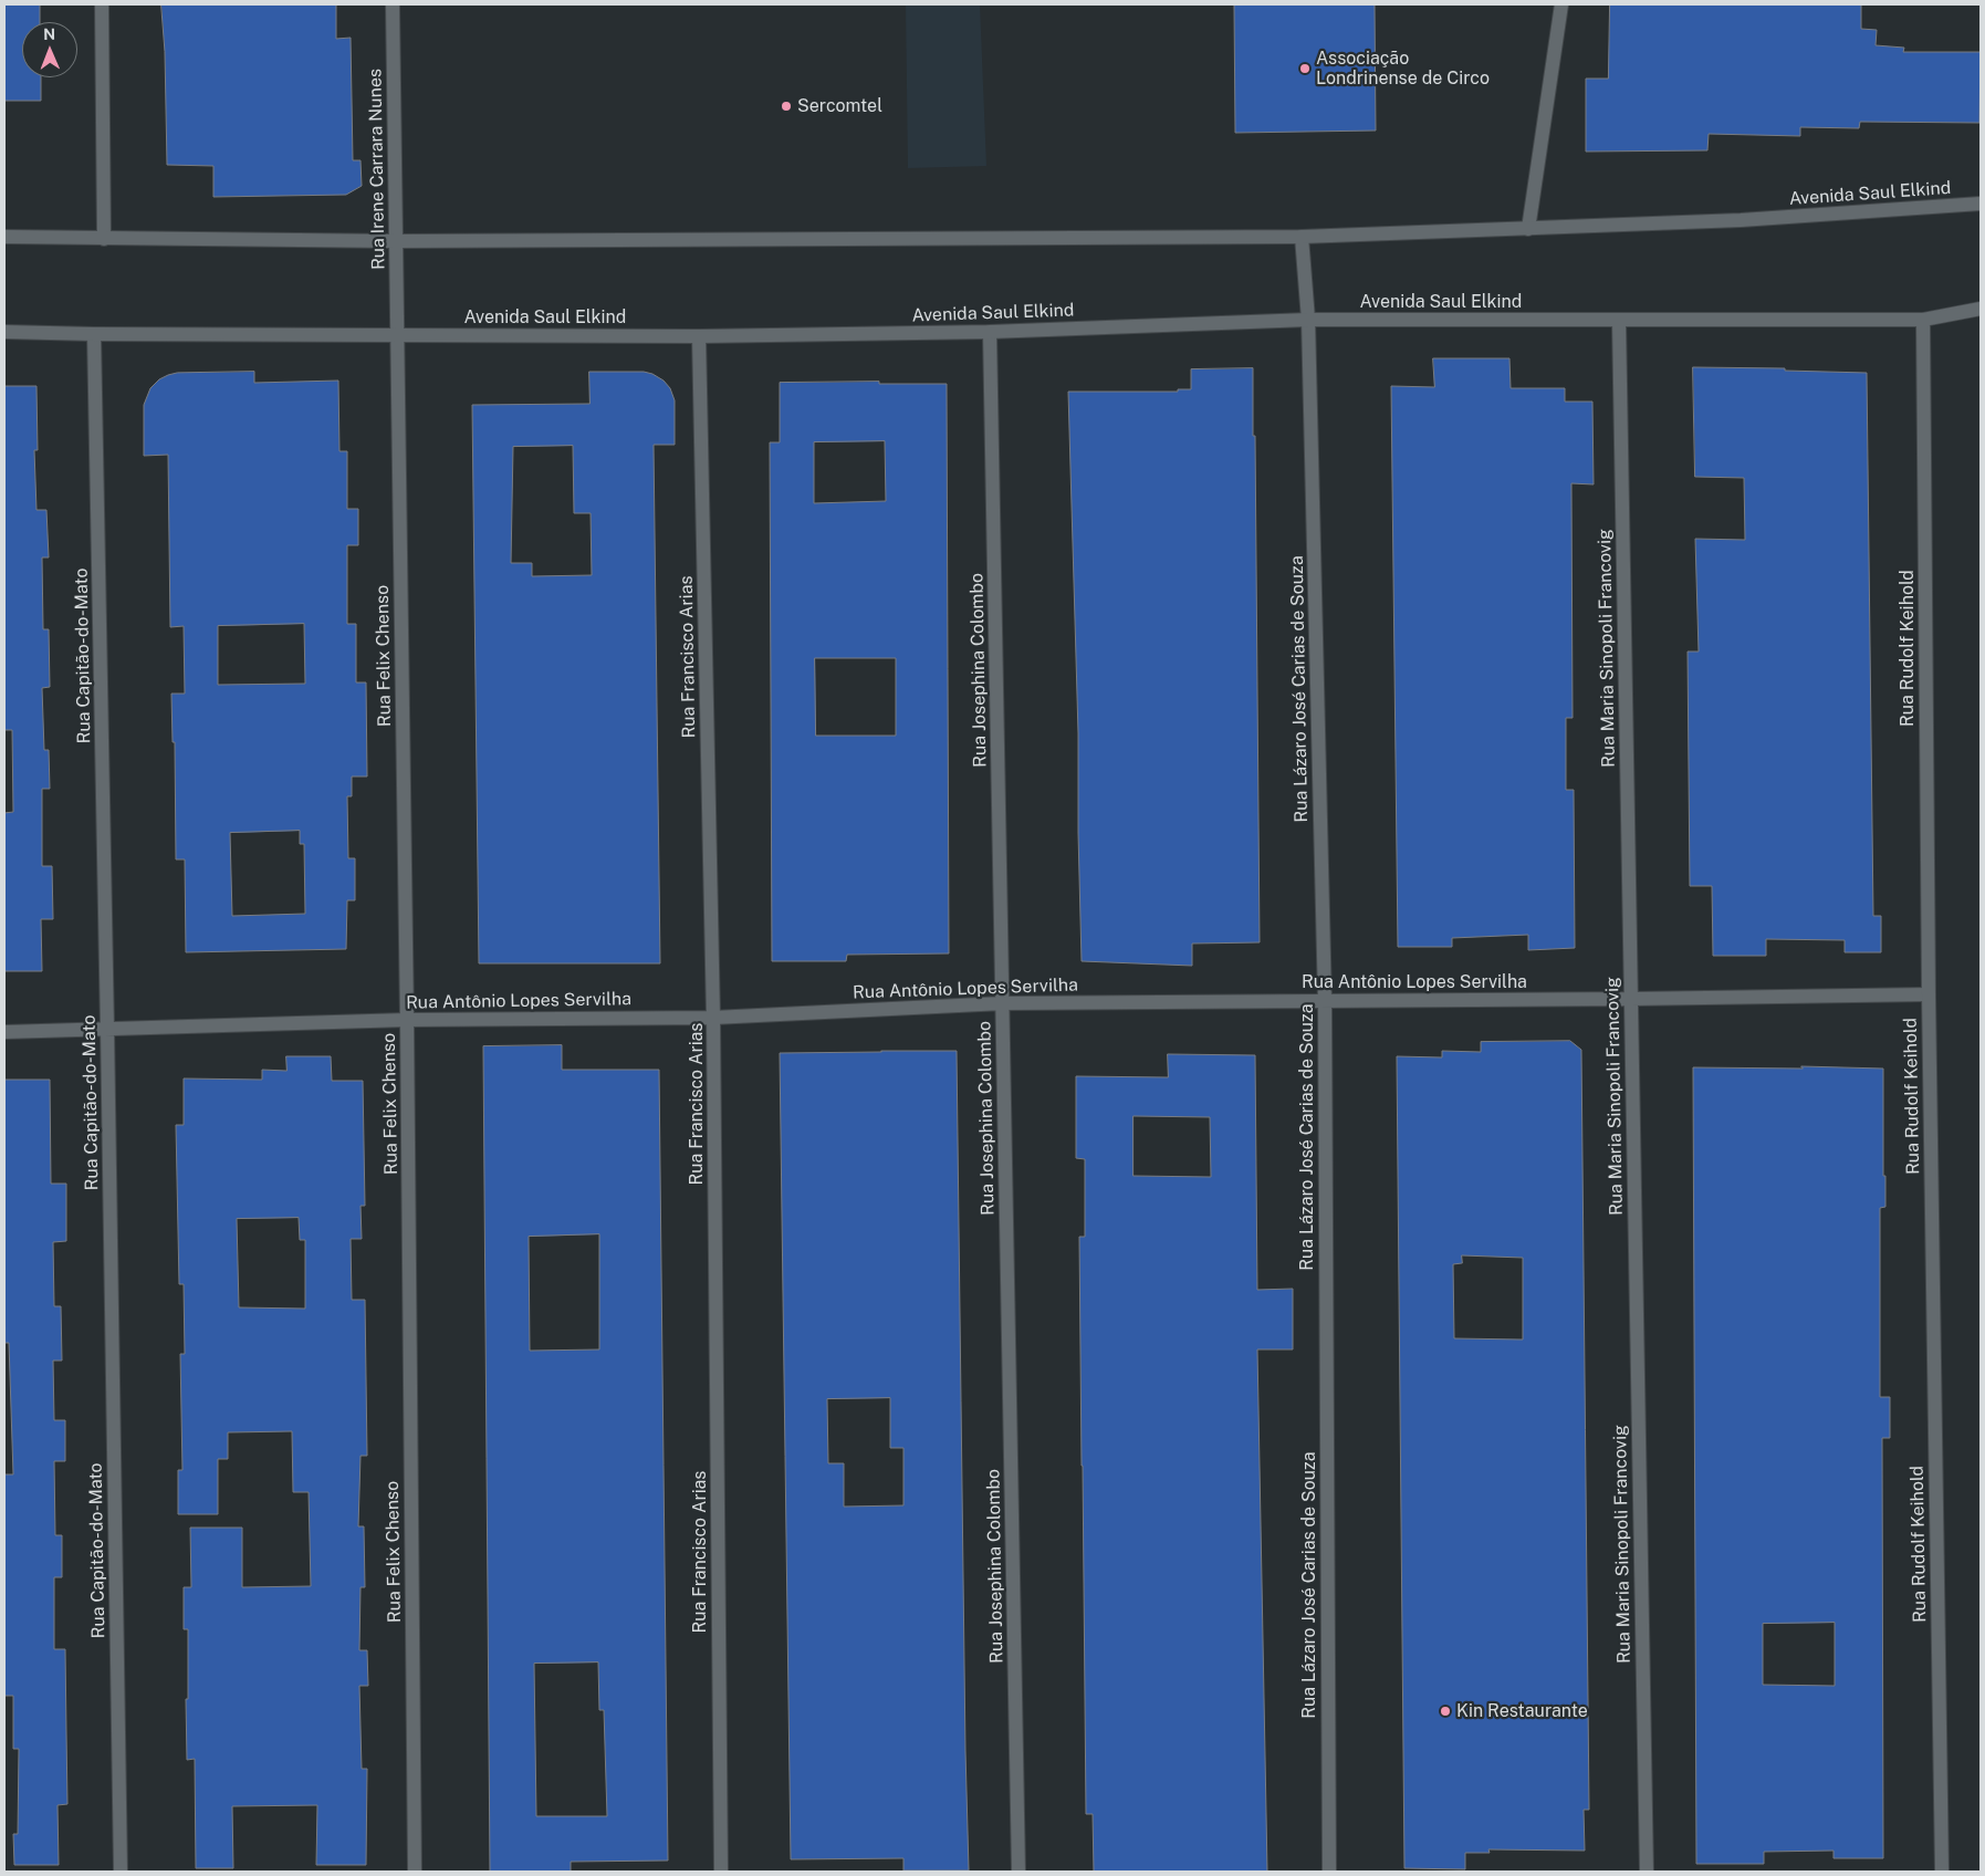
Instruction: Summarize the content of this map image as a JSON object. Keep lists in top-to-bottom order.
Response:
{
  "streets": {
    "street": [
      "Rua Irene Carrara Nunes",
      "Avenida Saul Elkind",
      "Rua Maria Sinopoli Francovig",
      "Rua Rudolf Keihold",
      "Rua Capitão-do-Mato",
      "Rua Felix Chenso",
      "Rua Francisco Arias",
      "Rua Josephina Colombo",
      "Rua Lázaro José Carias de Souza",
      "Rua Antônio Lopes Servilha"
    ]
  },
  "crossings": [
    ["Rua Irene Carrara Nunes", "Avenida Saul Elkind"],
    ["Rua Irene Carrara Nunes", "Rua Felix Chenso"],
    ["Avenida Saul Elkind", "Rua Maria Sinopoli Francovig"],
    ["Avenida Saul Elkind", "Rua Rudolf Keihold"],
    ["Avenida Saul Elkind", "Rua Capitão-do-Mato"],
    ["Avenida Saul Elkind", "Rua Felix Chenso"],
    ["Avenida Saul Elkind", "Rua Francisco Arias"],
    ["Avenida Saul Elkind", "Rua Josephina Colombo"],
    ["Avenida Saul Elkind", "Rua Lázaro José Carias de Souza"],
    ["Rua Maria Sinopoli Francovig", "Rua Antônio Lopes Servilha"],
    ["Rua Rudolf Keihold", "Rua Antônio Lopes Servilha"],
    ["Rua Capitão-do-Mato", "Rua Antônio Lopes Servilha"],
    ["Rua Felix Chenso", "Rua Antônio Lopes Servilha"],
    ["Rua Francisco Arias", "Rua Antônio Lopes Servilha"],
    ["Rua Josephina Colombo", "Rua Antônio Lopes Servilha"],
    ["Rua Lázaro José Carias de Souza", "Rua Antônio Lopes Servilha"]
  ],
  "places": ["Associação Londrinense de Circo", "Sercomtel", "Kin Restaurante"],
  "north": "top"
}
